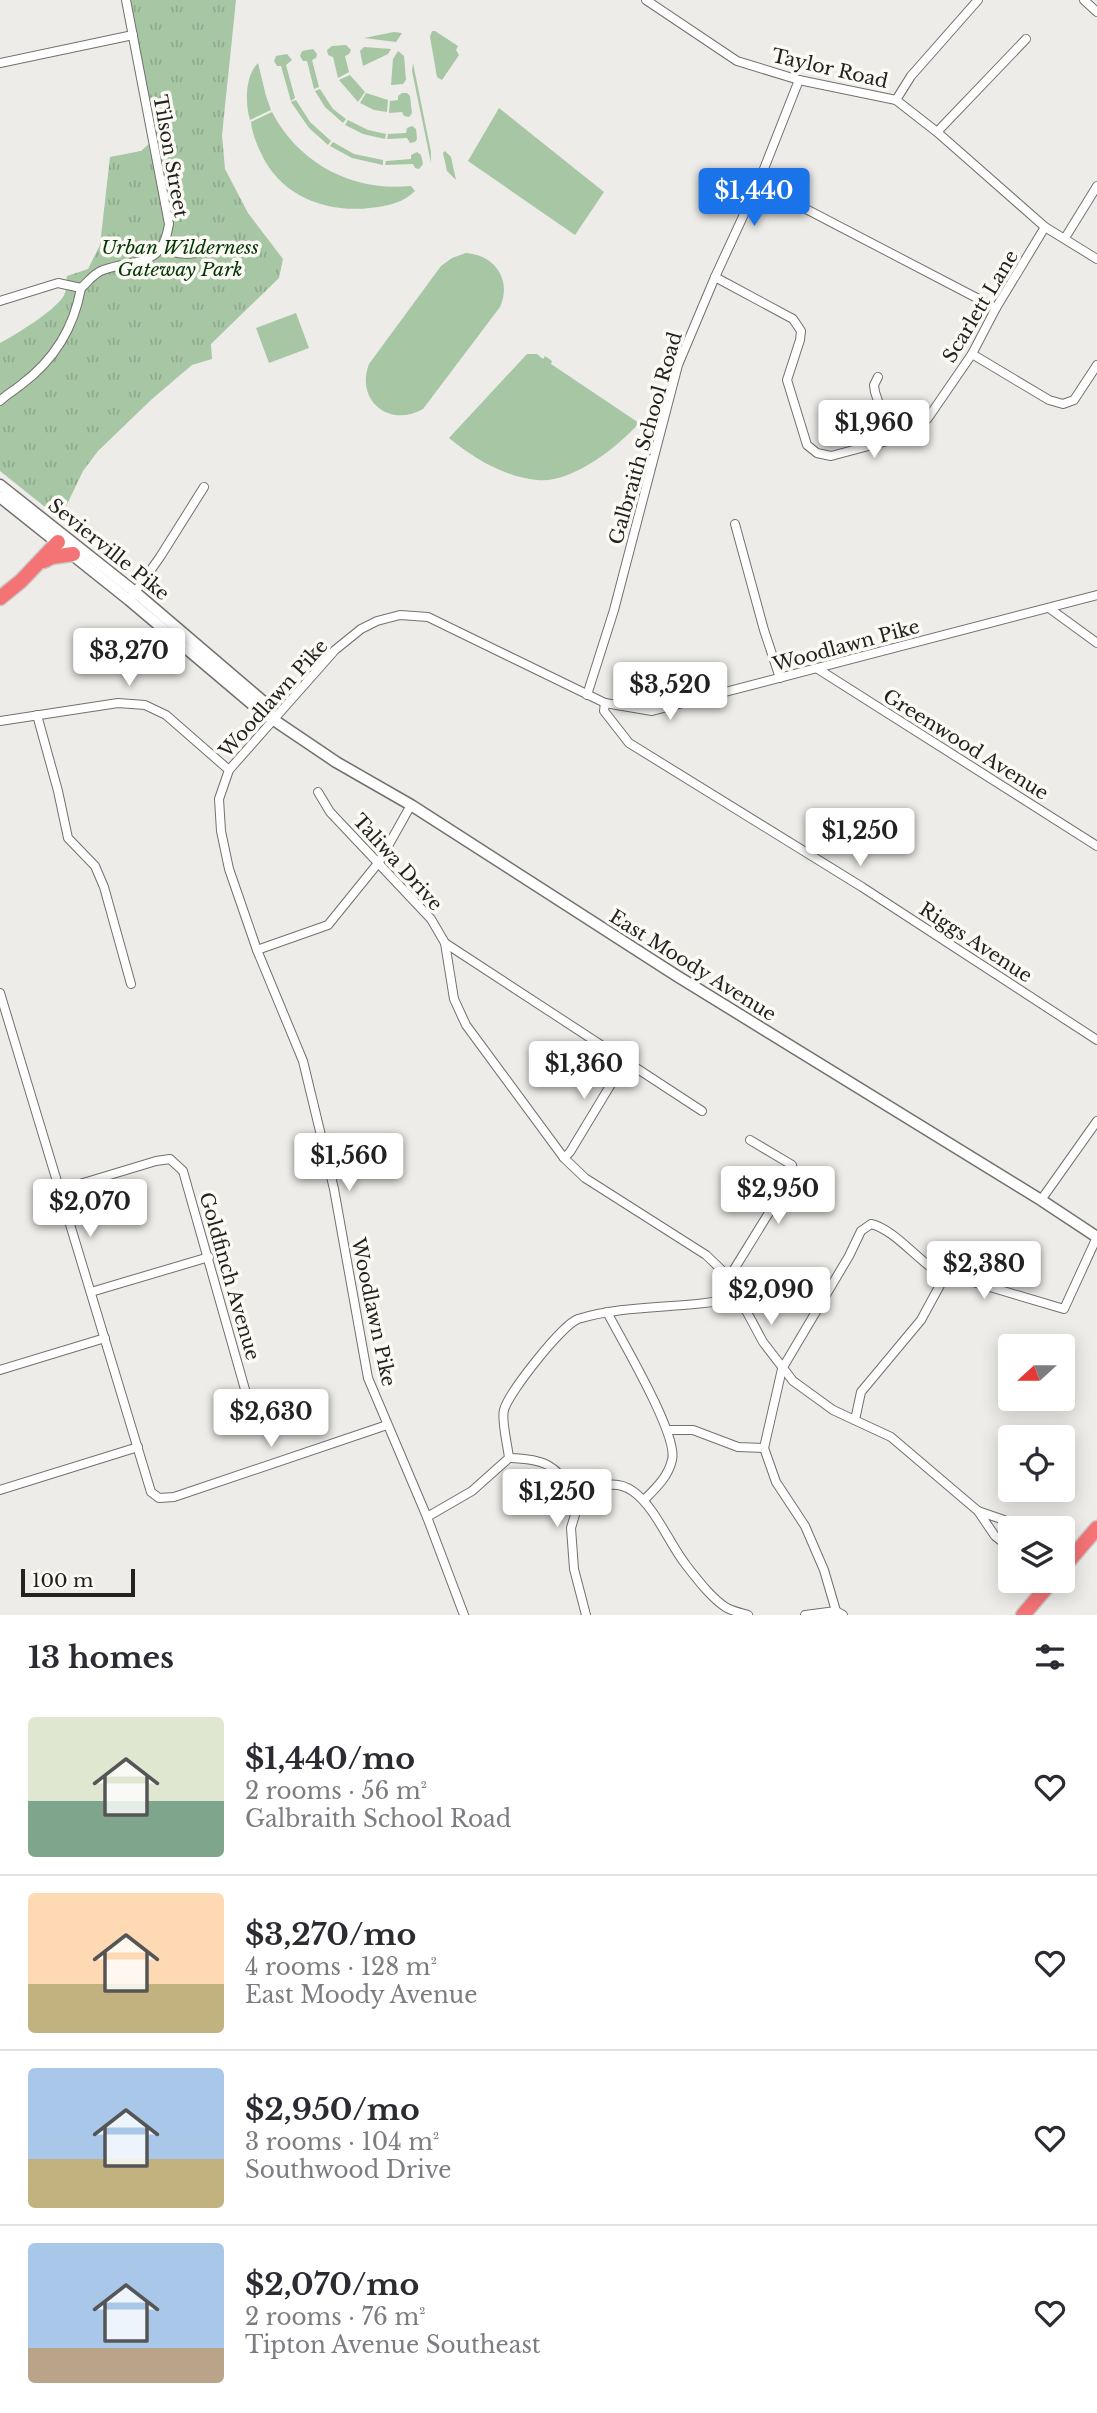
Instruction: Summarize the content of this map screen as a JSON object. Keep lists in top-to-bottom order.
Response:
{
  "streets": {
    "main road": ["Sevierville Pike", "East Moody Avenue"],
    "street": [
      "Taylor Road",
      "Tilson Street",
      "Scarlett Lane",
      "Galbraith School Road",
      "Woodlawn Pike",
      "Greenwood Avenue",
      "Taliwa Drive",
      "Riggs Avenue",
      "Goldfinch Avenue"
    ]
  },
  "crossings": [
    ["Taylor Road", "Scarlett Lane"],
    ["Taylor Road", "Galbraith School Road"],
    ["Scarlett Lane", "Galbraith School Road"],
    ["Galbraith School Road", "Woodlawn Pike"],
    ["Sevierville Pike", "Woodlawn Pike"],
    ["Sevierville Pike", "East Moody Avenue"],
    ["Woodlawn Pike", "Greenwood Avenue"],
    ["Woodlawn Pike", "Riggs Avenue"],
    ["Woodlawn Pike", "East Moody Avenue"]
  ],
  "parks": ["Urban Wilderness Gateway Park"],
  "scale_bar": "100 m",
  "north": "left",
  "page": {
    "price": [
      "$1,440",
      "$1,960",
      "$3,270",
      "$3,520",
      "$1,250",
      "$1,360",
      "$1,560",
      "$2,950",
      "$2,070",
      "$2,380",
      "$2,090",
      "$2,630",
      "$1,250"
    ],
    "scale": "100 m",
    "heading": "13 homes",
    "list": [
      {
        "name": "$1,440/mo",
        "note": "2 rooms · 56 m² · Galbraith School Road"
      },
      {
        "name": "$3,270/mo",
        "note": "4 rooms · 128 m² · East Moody Avenue"
      },
      {
        "name": "$2,950/mo",
        "note": "3 rooms · 104 m² · Southwood Drive"
      },
      {
        "name": "$2,070/mo",
        "note": "2 rooms · 76 m² · Tipton Avenue Southeast"
      }
    ]
  }
}
